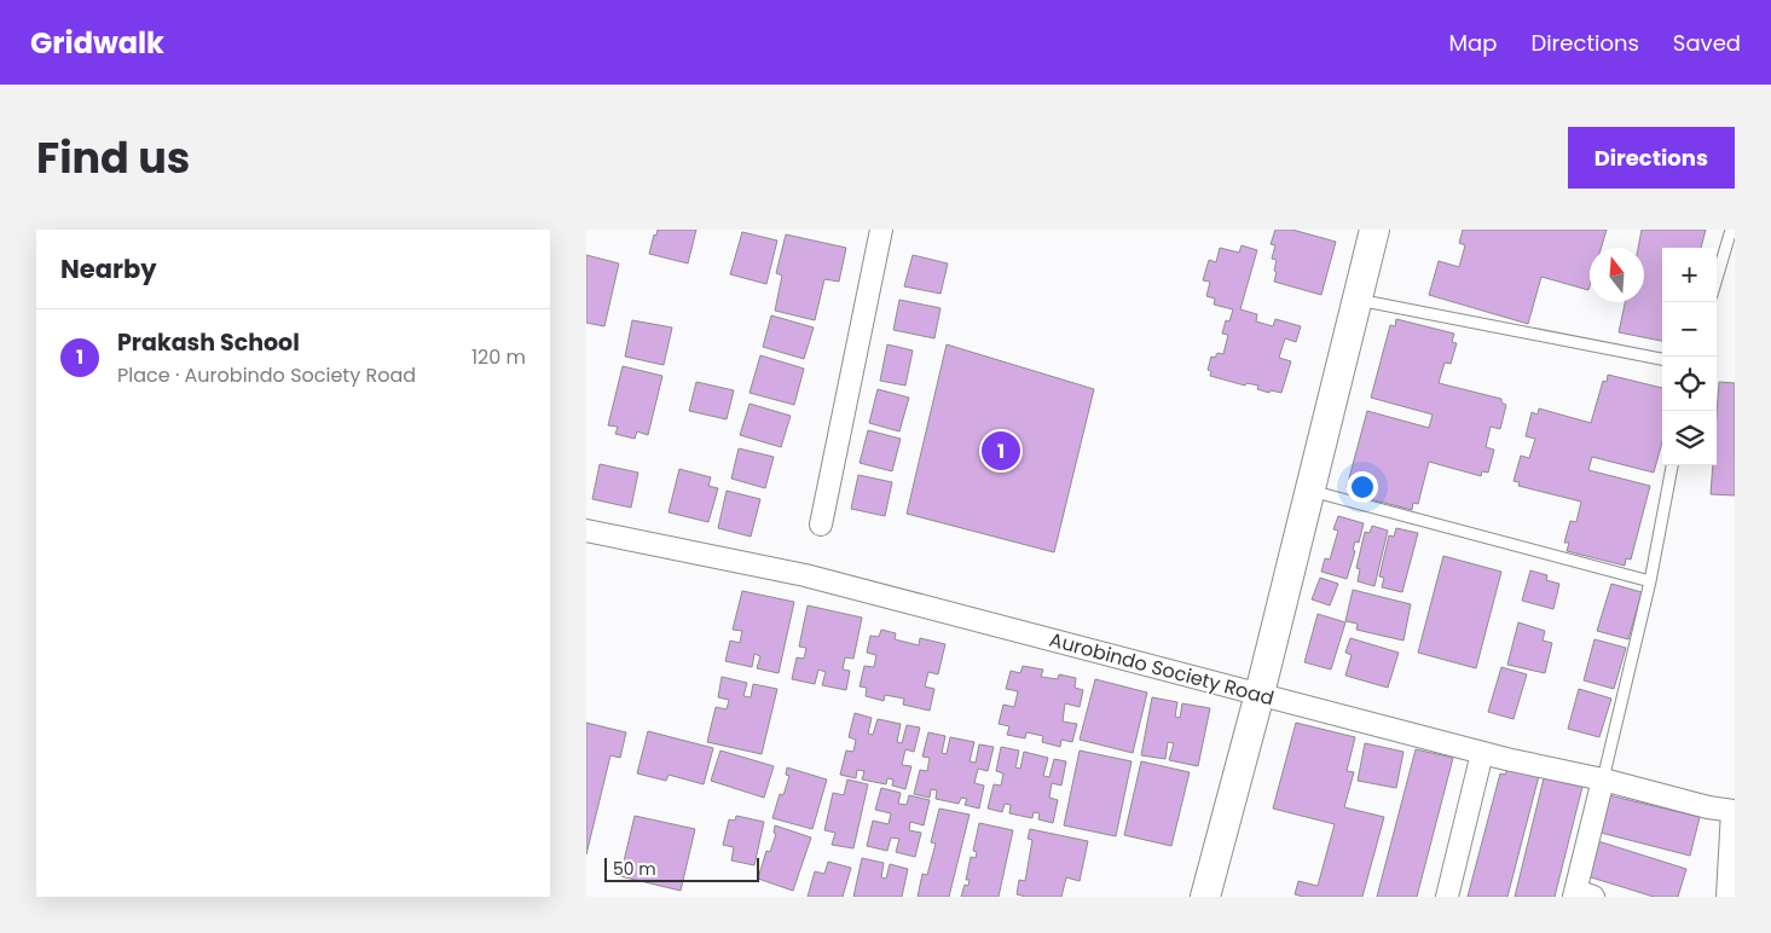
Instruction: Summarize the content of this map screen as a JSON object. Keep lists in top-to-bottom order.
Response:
{
  "streets": {
    "street": ["Aurobindo Society Road"]
  },
  "scale_bar": "50 m",
  "north": "top",
  "page": {
    "header": "Gridwalk",
    "nav": ["Map", "Directions", "Saved"],
    "title": "Find us",
    "buttons": "Directions",
    "heading": "Nearby",
    "map_buttons": ["+", "−"],
    "list": [
      {
        "mark": "1",
        "name": "Prakash School",
        "note": "Place · Aurobindo Society Road",
        "value": "120 m"
      }
    ],
    "pins": "1",
    "scale": "50 m"
  }
}
